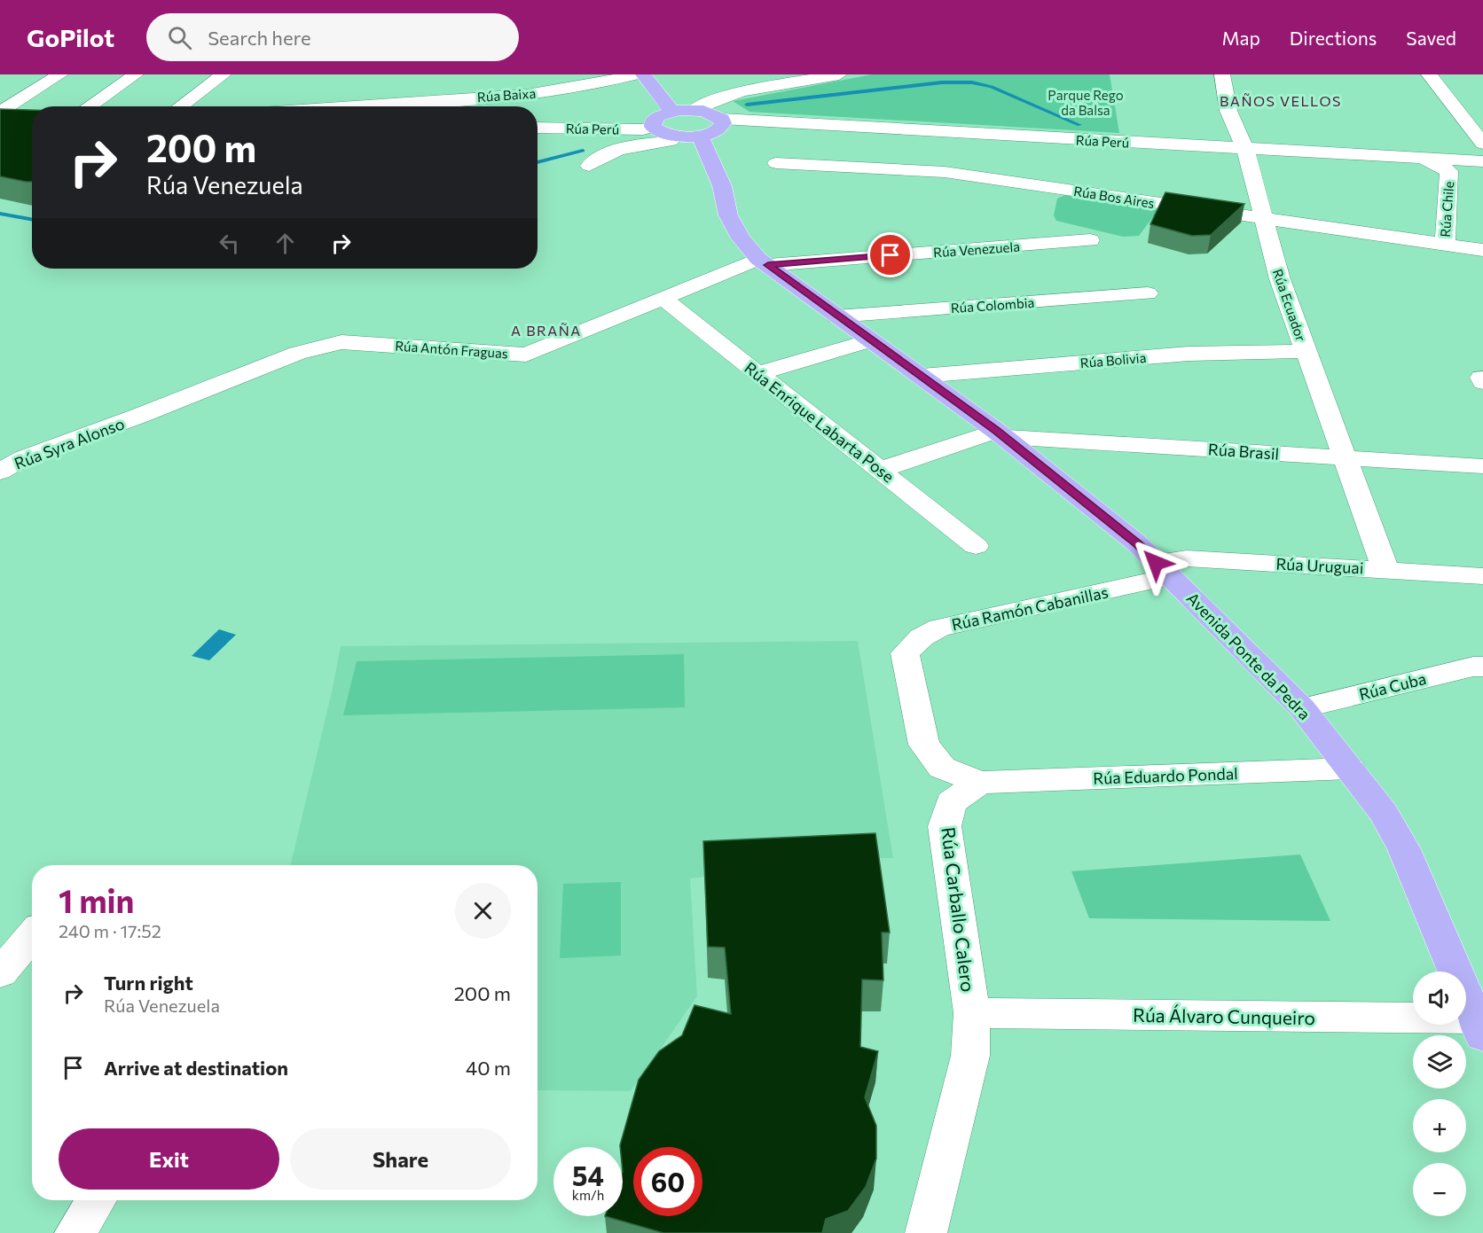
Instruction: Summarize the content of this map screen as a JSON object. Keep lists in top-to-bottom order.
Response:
{
  "streets": {
    "main road": ["Avenida Ponte da Pedra"],
    "street": [
      "Rúa Baixa",
      "Rúa Perú",
      "Rúa Bos Aires",
      "Rúa Chile",
      "Rúa Venezuela",
      "Rúa Colombia",
      "Rúa Ecuador",
      "Rúa Antón Fraguas",
      "Rúa Bolivia",
      "Rúa Enrique Labarta Pose",
      "Rúa Syra Alonso",
      "Rúa Brasil",
      "Rúa Uruguai",
      "Rúa Ramón Cabanillas",
      "Rúa Cuba",
      "Rúa Eduardo Pondal",
      "Rúa Carballo Calero",
      "Rúa Álvaro Cunqueiro"
    ]
  },
  "crossings": [
    ["Rúa Perú", "Rúa Chile"],
    ["Rúa Perú", "Rúa Ecuador"],
    ["Rúa Bos Aires", "Rúa Chile"],
    ["Rúa Bos Aires", "Rúa Ecuador"],
    ["Rúa Venezuela", "Rúa Antón Fraguas"],
    ["Rúa Venezuela", "Avenida Ponte da Pedra"],
    ["Rúa Colombia", "Avenida Ponte da Pedra"],
    ["Rúa Ecuador", "Rúa Bolivia"],
    ["Rúa Ecuador", "Rúa Brasil"],
    ["Rúa Ecuador", "Rúa Uruguai"],
    ["Rúa Antón Fraguas", "Rúa Enrique Labarta Pose"],
    ["Rúa Antón Fraguas", "Rúa Syra Alonso"],
    ["Rúa Antón Fraguas", "Avenida Ponte da Pedra"],
    ["Rúa Bolivia", "Avenida Ponte da Pedra"],
    ["Rúa Brasil", "Avenida Ponte da Pedra"],
    ["Rúa Uruguai", "Rúa Ramón Cabanillas"],
    ["Rúa Uruguai", "Avenida Ponte da Pedra"],
    ["Rúa Ramón Cabanillas", "Avenida Ponte da Pedra"],
    ["Rúa Ramón Cabanillas", "Rúa Eduardo Pondal"],
    ["Rúa Ramón Cabanillas", "Rúa Carballo Calero"],
    ["Avenida Ponte da Pedra", "Rúa Cuba"],
    ["Avenida Ponte da Pedra", "Rúa Eduardo Pondal"],
    ["Avenida Ponte da Pedra", "Rúa Álvaro Cunqueiro"],
    ["Rúa Eduardo Pondal", "Rúa Carballo Calero"],
    ["Rúa Carballo Calero", "Rúa Álvaro Cunqueiro"]
  ],
  "districts": ["BAÑOS VELLOS", "A BRAÑA"],
  "parks": ["Parque Rego da Balsa"],
  "page": {
    "header": "GoPilot",
    "search": "Search here",
    "nav": ["Map", "Directions", "Saved"],
    "turn": ["200 m", "Rúa Venezuela"],
    "heading": ["1 min", "240 m · 17:52"],
    "list": [
      {
        "name": "Turn right",
        "note": "Rúa Venezuela",
        "value": "200 m"
      },
      {
        "name": "Arrive at destination",
        "value": "40 m"
      }
    ],
    "map_buttons": ["+", "−"],
    "buttons": ["Exit", "Share"],
    "speed": "54 km/h",
    "limit": "60"
  }
}
